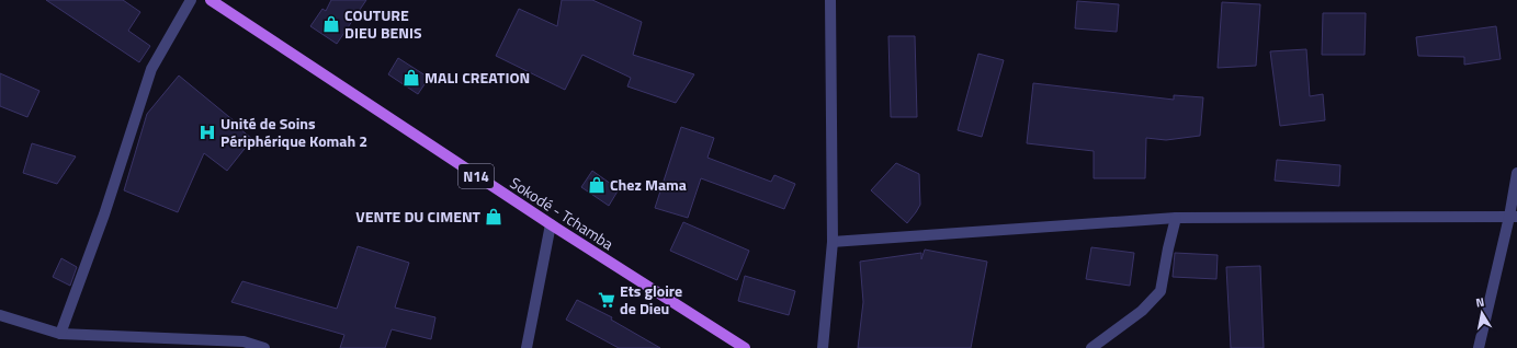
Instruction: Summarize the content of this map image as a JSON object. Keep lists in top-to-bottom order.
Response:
{
  "streets": {
    "main road": ["N14", "Sokodé - Tchamba"]
  },
  "places": {
    "shop": [
      "COUTURE DIEU BENIS",
      "MALI CREATION",
      "Chez Mama",
      "VENTE DU CIMENT"
    ],
    "hospital": ["Unité de Soins Périphérique Komah 2"],
    "supermarket": ["Ets gloire de Dieu"]
  },
  "north": "top"
}
